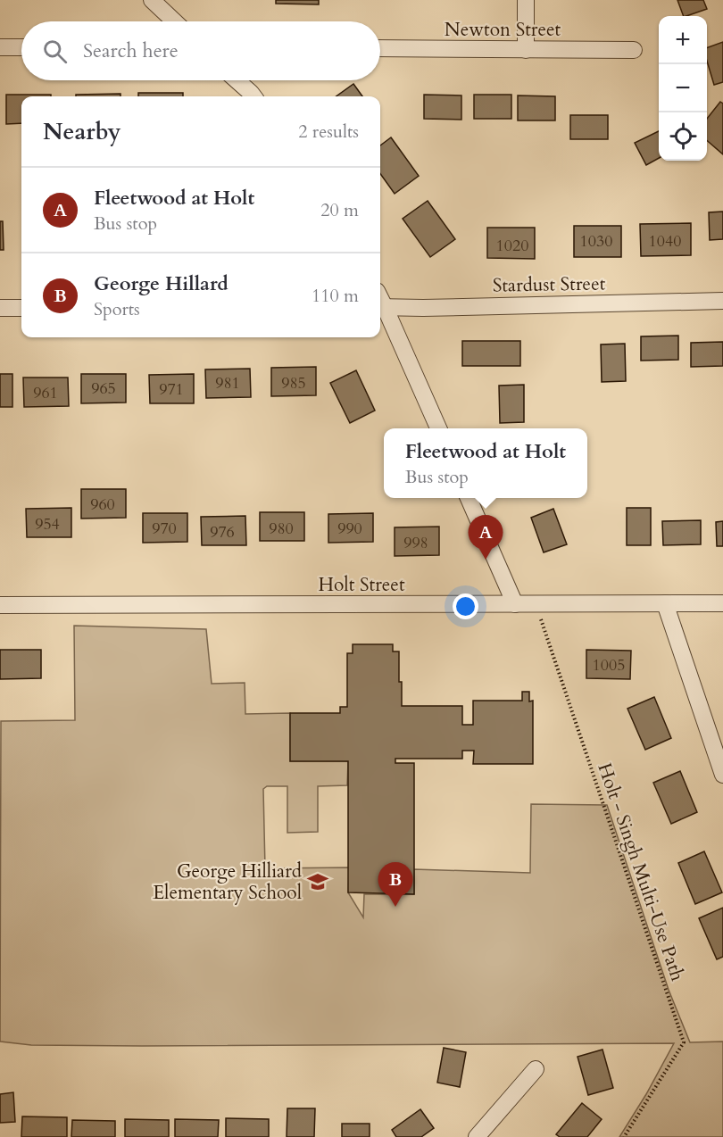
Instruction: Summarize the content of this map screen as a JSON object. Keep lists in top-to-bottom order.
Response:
{
  "streets": {
    "street": ["Newton Street", "Stardust Street", "Holt Street"],
    "path": ["Holt - Singh Multi-Use Path"]
  },
  "crossings": [
    ["Holt Street", "Holt - Singh Multi-Use Path"]
  ],
  "places": {
    "school or university": ["George Hilliard Elementary School"]
  },
  "house_numbers": [
    "1030",
    "1040",
    "1020",
    "981",
    "985",
    "965",
    "971",
    "961",
    "960",
    "954",
    "970",
    "980",
    "990",
    "976",
    "998",
    "1005"
  ],
  "page": {
    "map_buttons": ["+", "−"],
    "search": "Search here",
    "heading": ["Nearby", "2 results"],
    "list": [
      {
        "mark": "A",
        "name": "Fleetwood at Holt",
        "note": "Bus stop",
        "value": "20 m"
      },
      {
        "mark": "B",
        "name": "George Hillard",
        "note": "Sports",
        "value": "110 m"
      }
    ],
    "popup": ["Fleetwood at Holt", "Bus stop"],
    "pins": ["A", "B"]
  }
}
